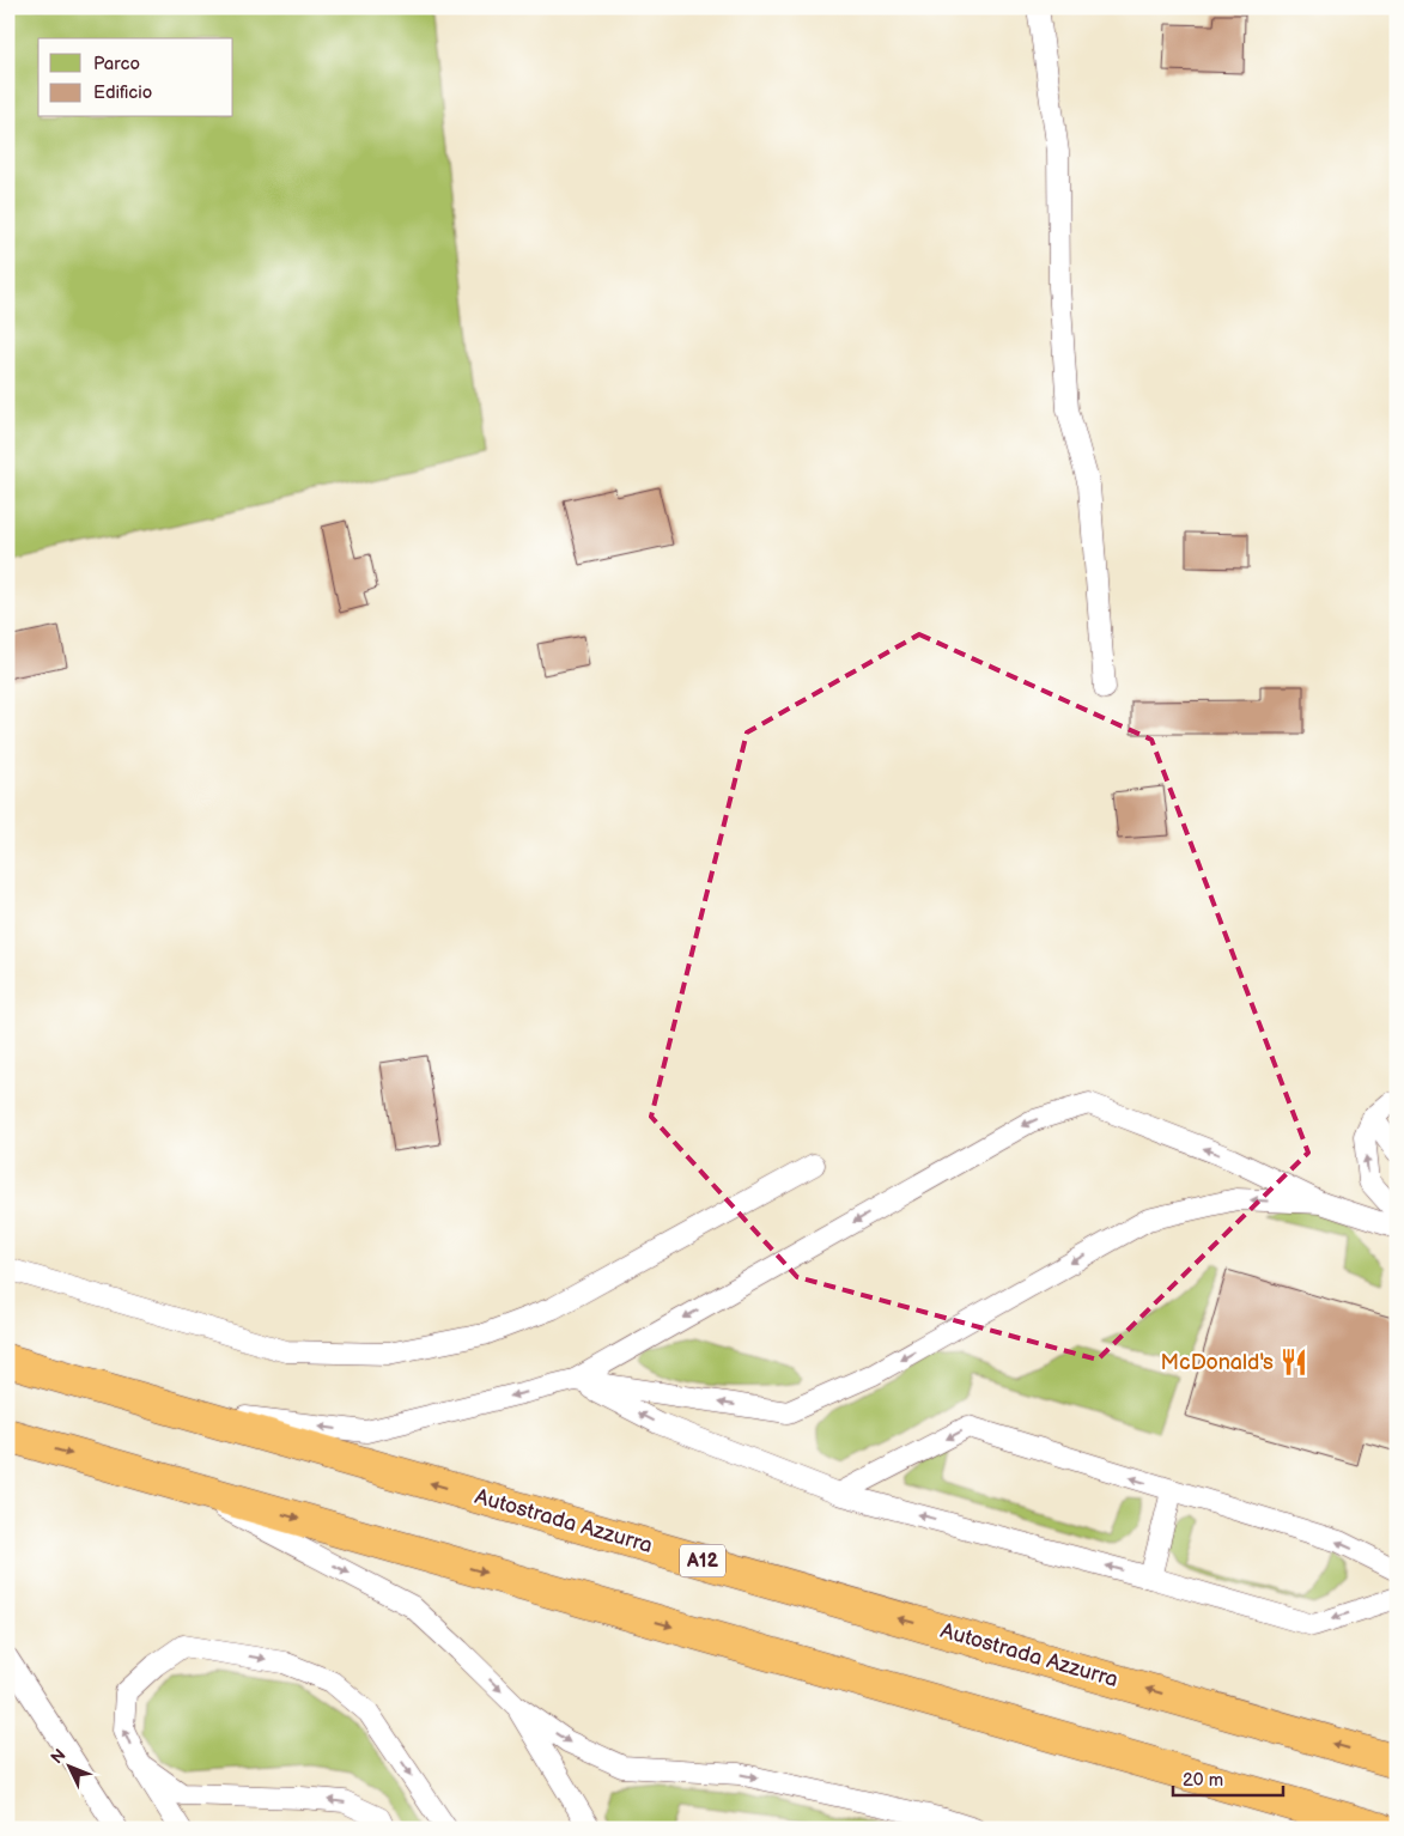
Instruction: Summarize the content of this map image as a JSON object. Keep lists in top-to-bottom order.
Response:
{
  "streets": {
    "highway": ["Autostrada Azzurra", "A12"]
  },
  "places": {
    "restaurant": ["McDonald's"]
  },
  "legend": ["Parco", "Edificio"],
  "scale_bar": "20 m",
  "north": "top left"
}
